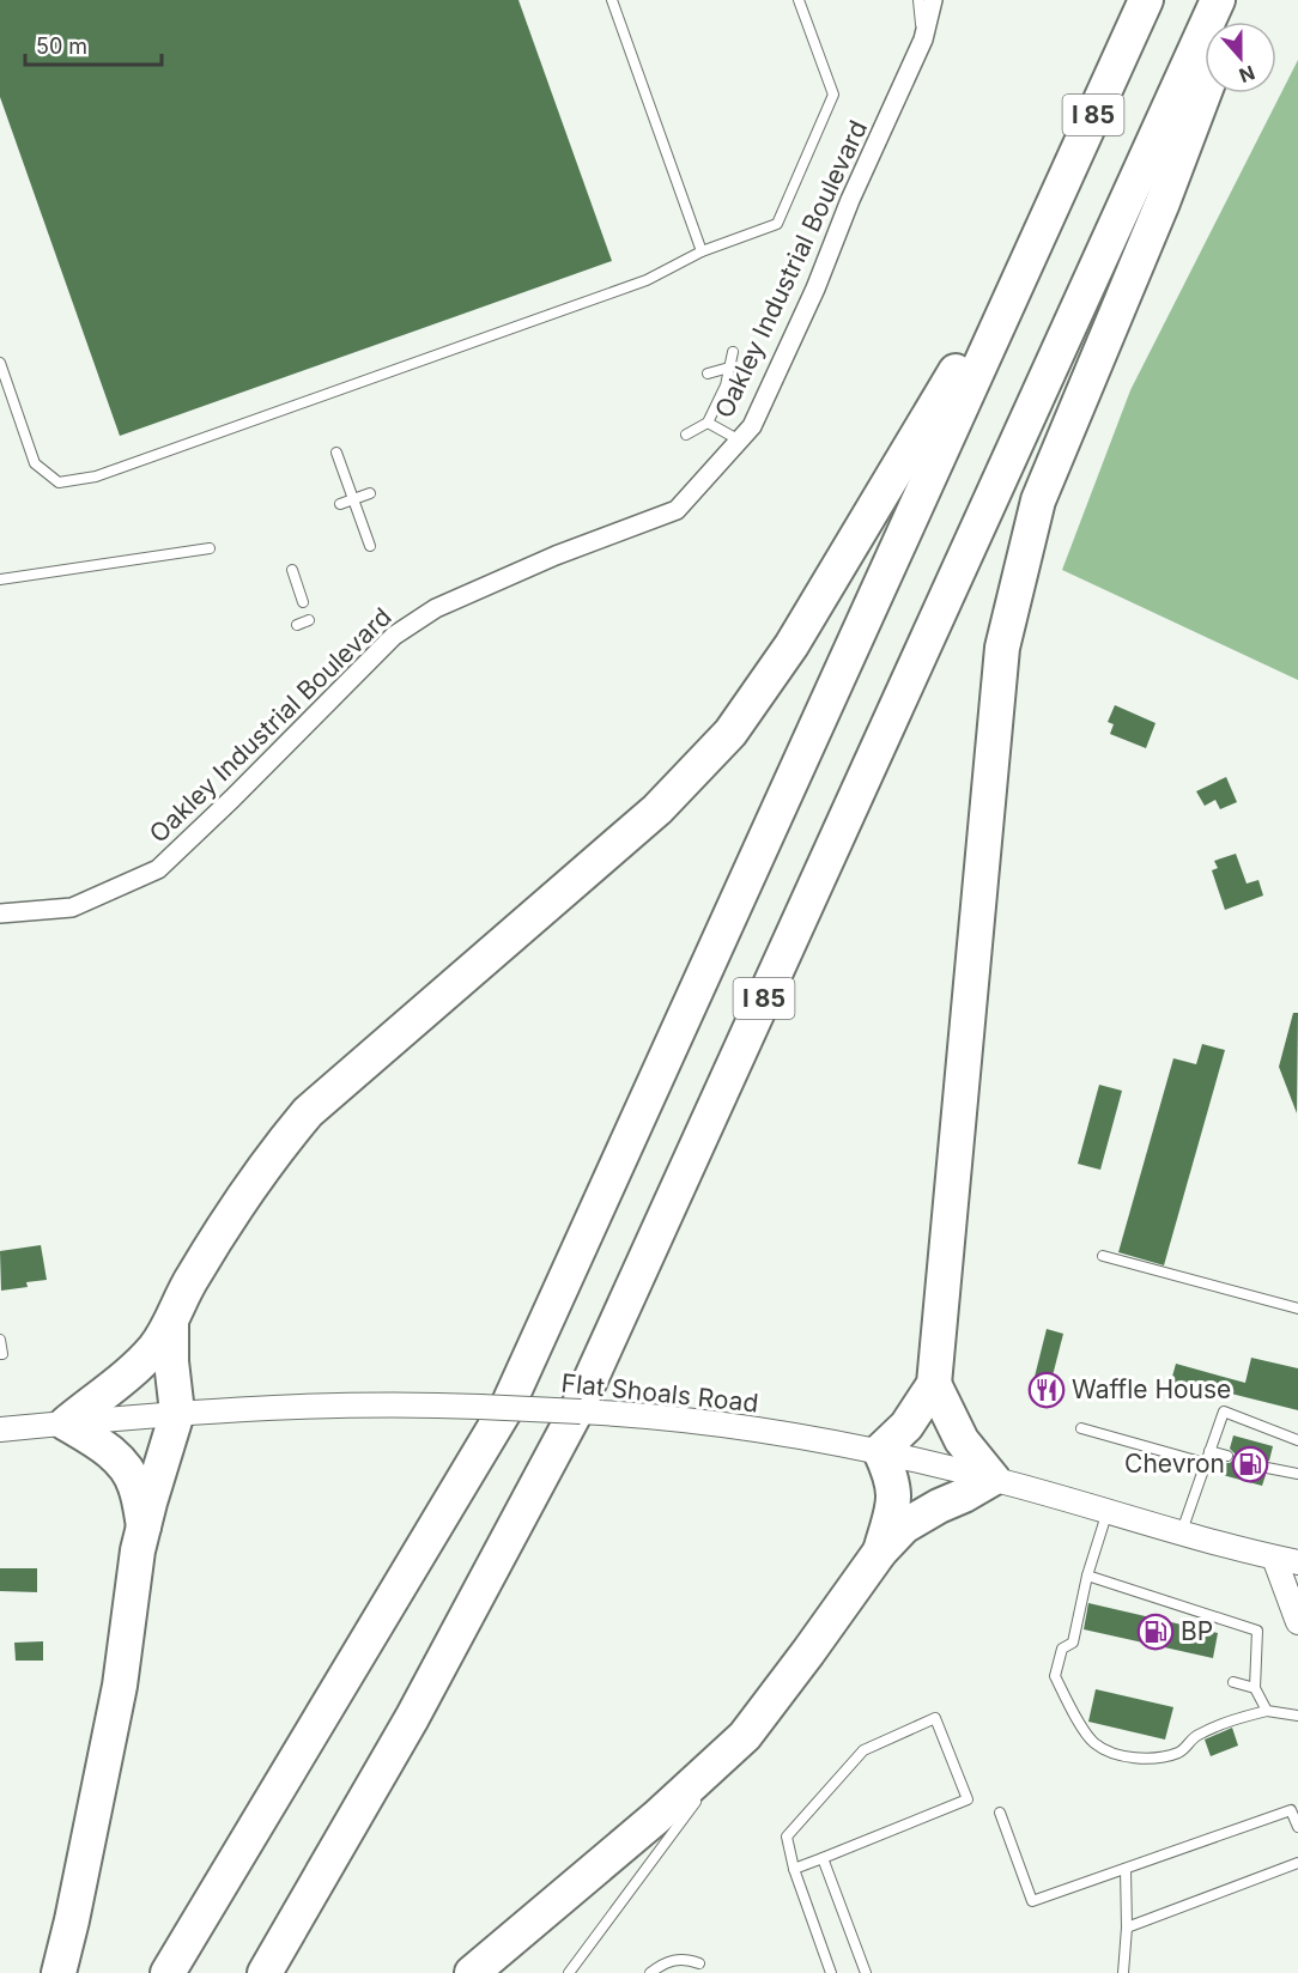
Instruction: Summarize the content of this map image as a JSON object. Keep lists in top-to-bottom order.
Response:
{
  "streets": {
    "highway": ["I 85"],
    "street": ["Oakley Industrial Boulevard", "Flat Shoals Road"]
  },
  "places": {
    "restaurant": ["Waffle House"],
    "fuel station": ["Chevron", "BP"]
  },
  "scale_bar": "50 m",
  "north": "bottom"
}
